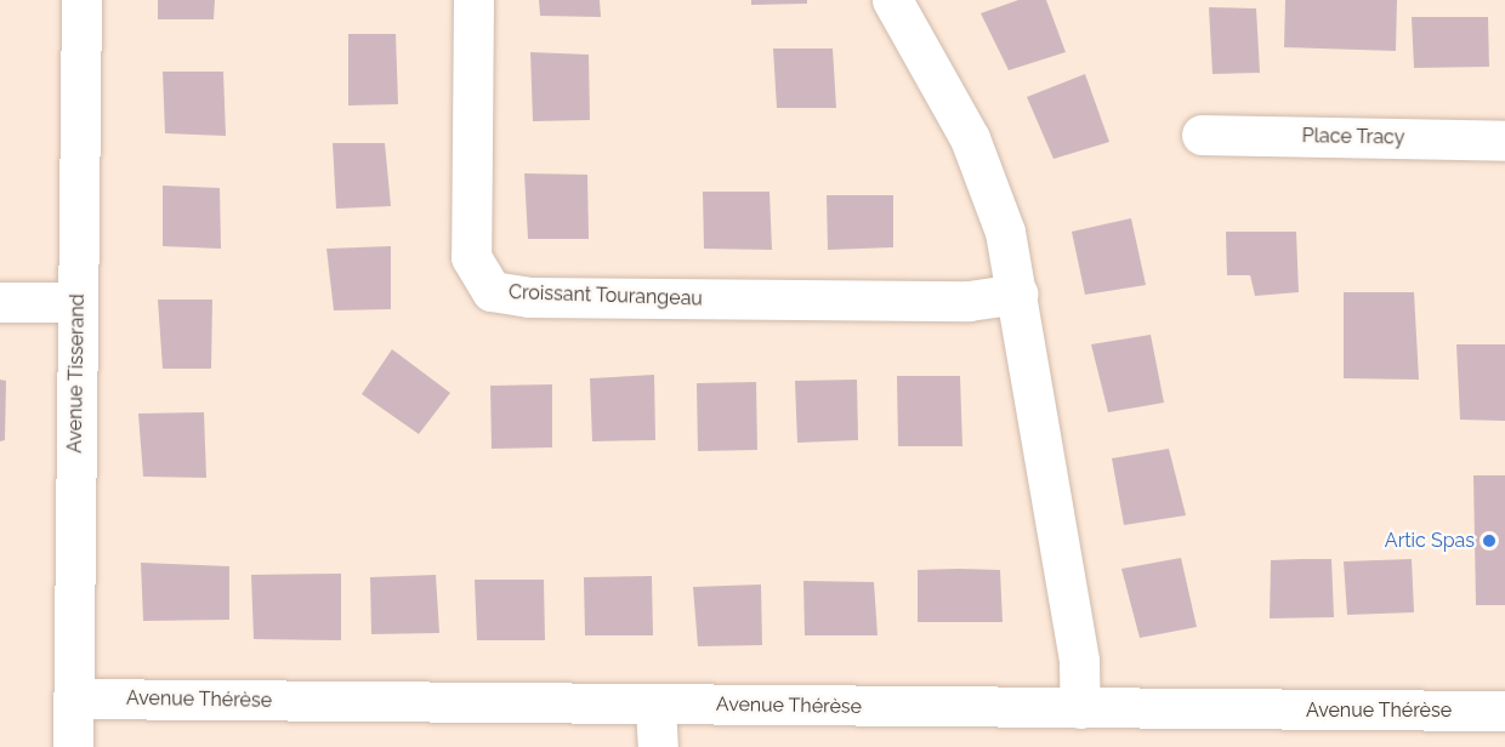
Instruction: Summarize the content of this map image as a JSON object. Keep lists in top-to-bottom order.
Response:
{
  "streets": {
    "street": [
      "Place Tracy",
      "Croissant Tourangeau",
      "Avenue Tisserand",
      "Avenue Thérèse"
    ]
  },
  "crossings": [
    ["Avenue Tisserand", "Avenue Thérèse"]
  ],
  "places": ["Artic Spas"]
}
